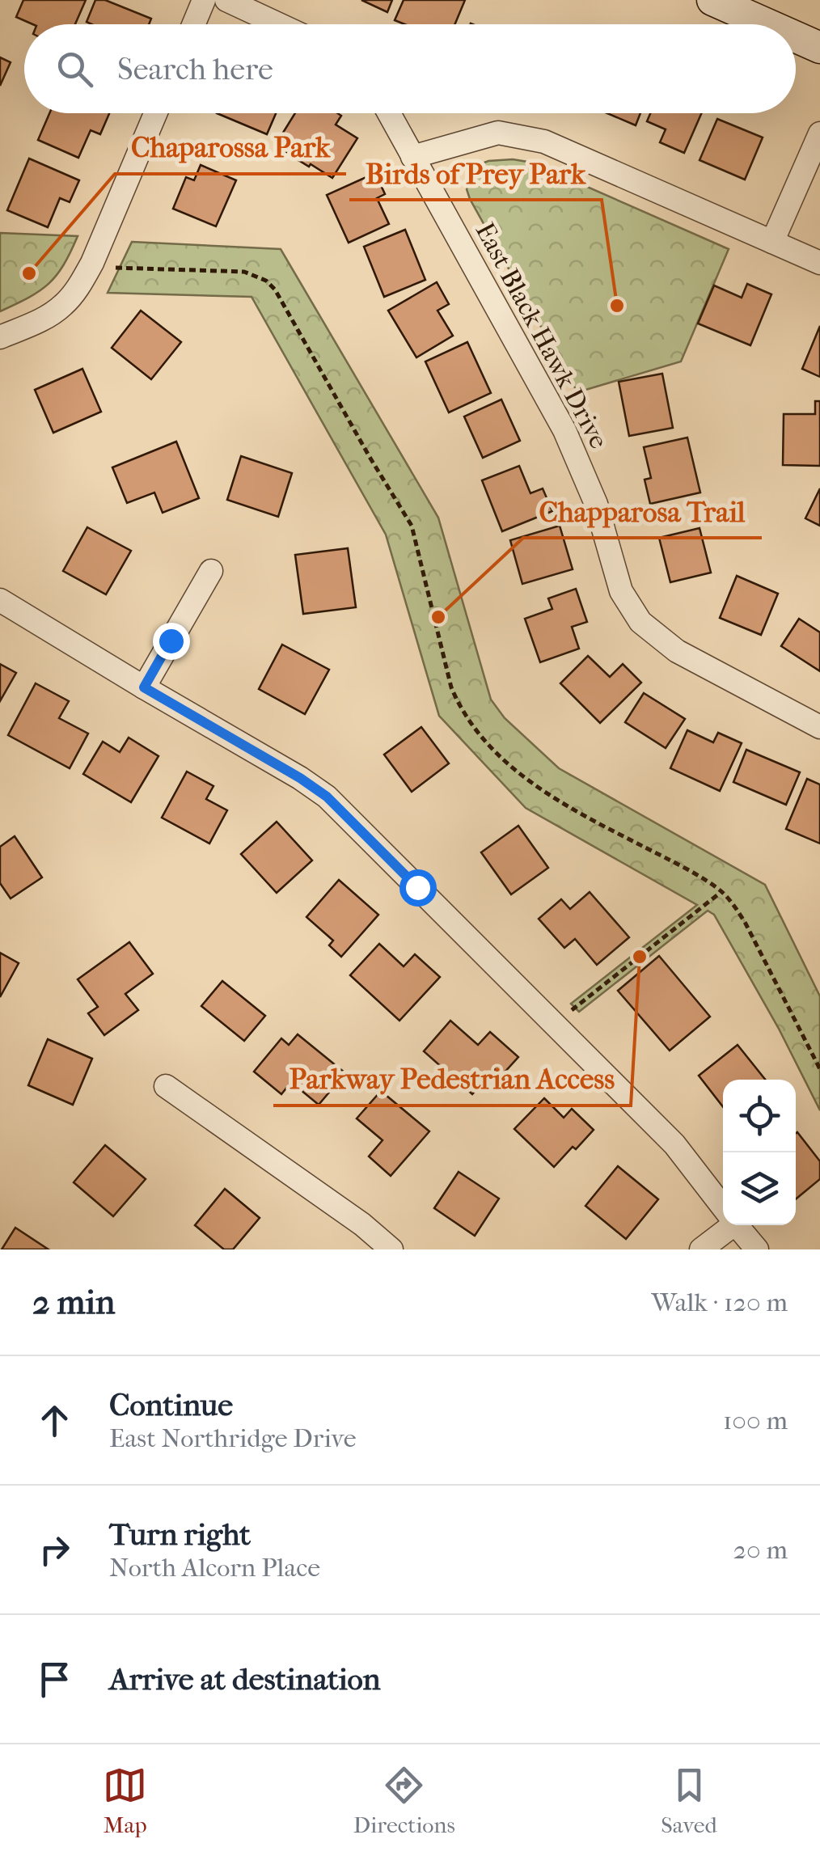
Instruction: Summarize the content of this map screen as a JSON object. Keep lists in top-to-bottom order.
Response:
{
  "streets": {
    "street": ["East Black Hawk Drive"]
  },
  "places": [
    "Chaparossa Park",
    "Birds of Prey Park",
    "Chapparosa Trail",
    "Parkway Pedestrian Access"
  ],
  "page": {
    "search": "Search here",
    "heading": ["2 min", "Walk · 120 m"],
    "list": [
      ["Continue", "East Northridge Drive", "100 m"],
      ["Turn right", "North Alcorn Place", "20 m"],
      "Arrive at destination"
    ],
    "nav": ["Map", "Directions", "Saved"]
  }
}
